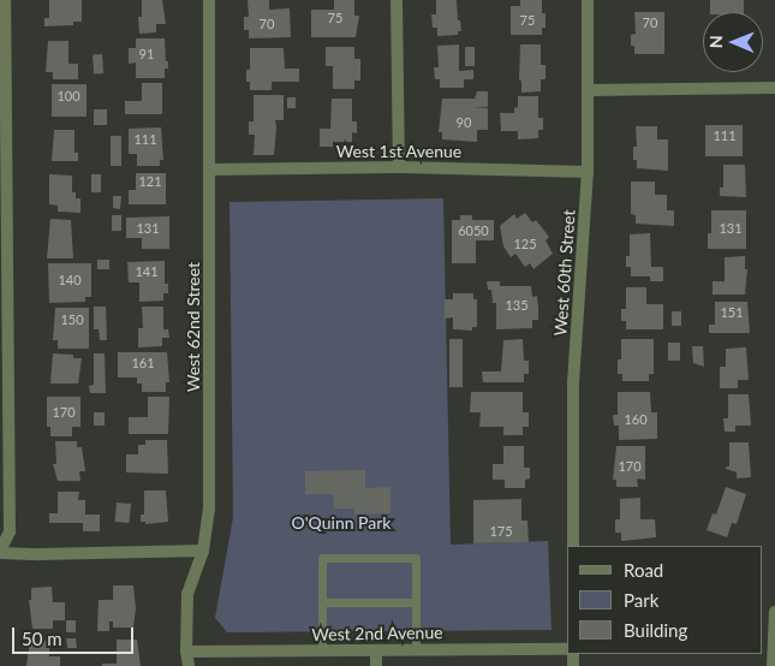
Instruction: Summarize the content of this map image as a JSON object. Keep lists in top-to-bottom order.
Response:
{
  "streets": {
    "street": [
      "West 1st Avenue",
      "West 60th Street",
      "West 62nd Street",
      "West 2nd Avenue"
    ]
  },
  "crossings": [
    ["West 1st Avenue", "West 60th Street"],
    ["West 1st Avenue", "West 62nd Street"],
    ["West 62nd Street", "West 2nd Avenue"]
  ],
  "parks": ["O'Quinn Park"],
  "house_numbers": [
    "75",
    "75",
    "70",
    "70",
    "91",
    "100",
    "90",
    "111",
    "111",
    "121",
    "131",
    "131",
    "6050",
    "125",
    "141",
    "140",
    "135",
    "151",
    "150",
    "161",
    "170",
    "160",
    "170",
    "175"
  ],
  "legend": ["Road", "Park", "Building"],
  "scale_bar": "50 m",
  "north": "left"
}
